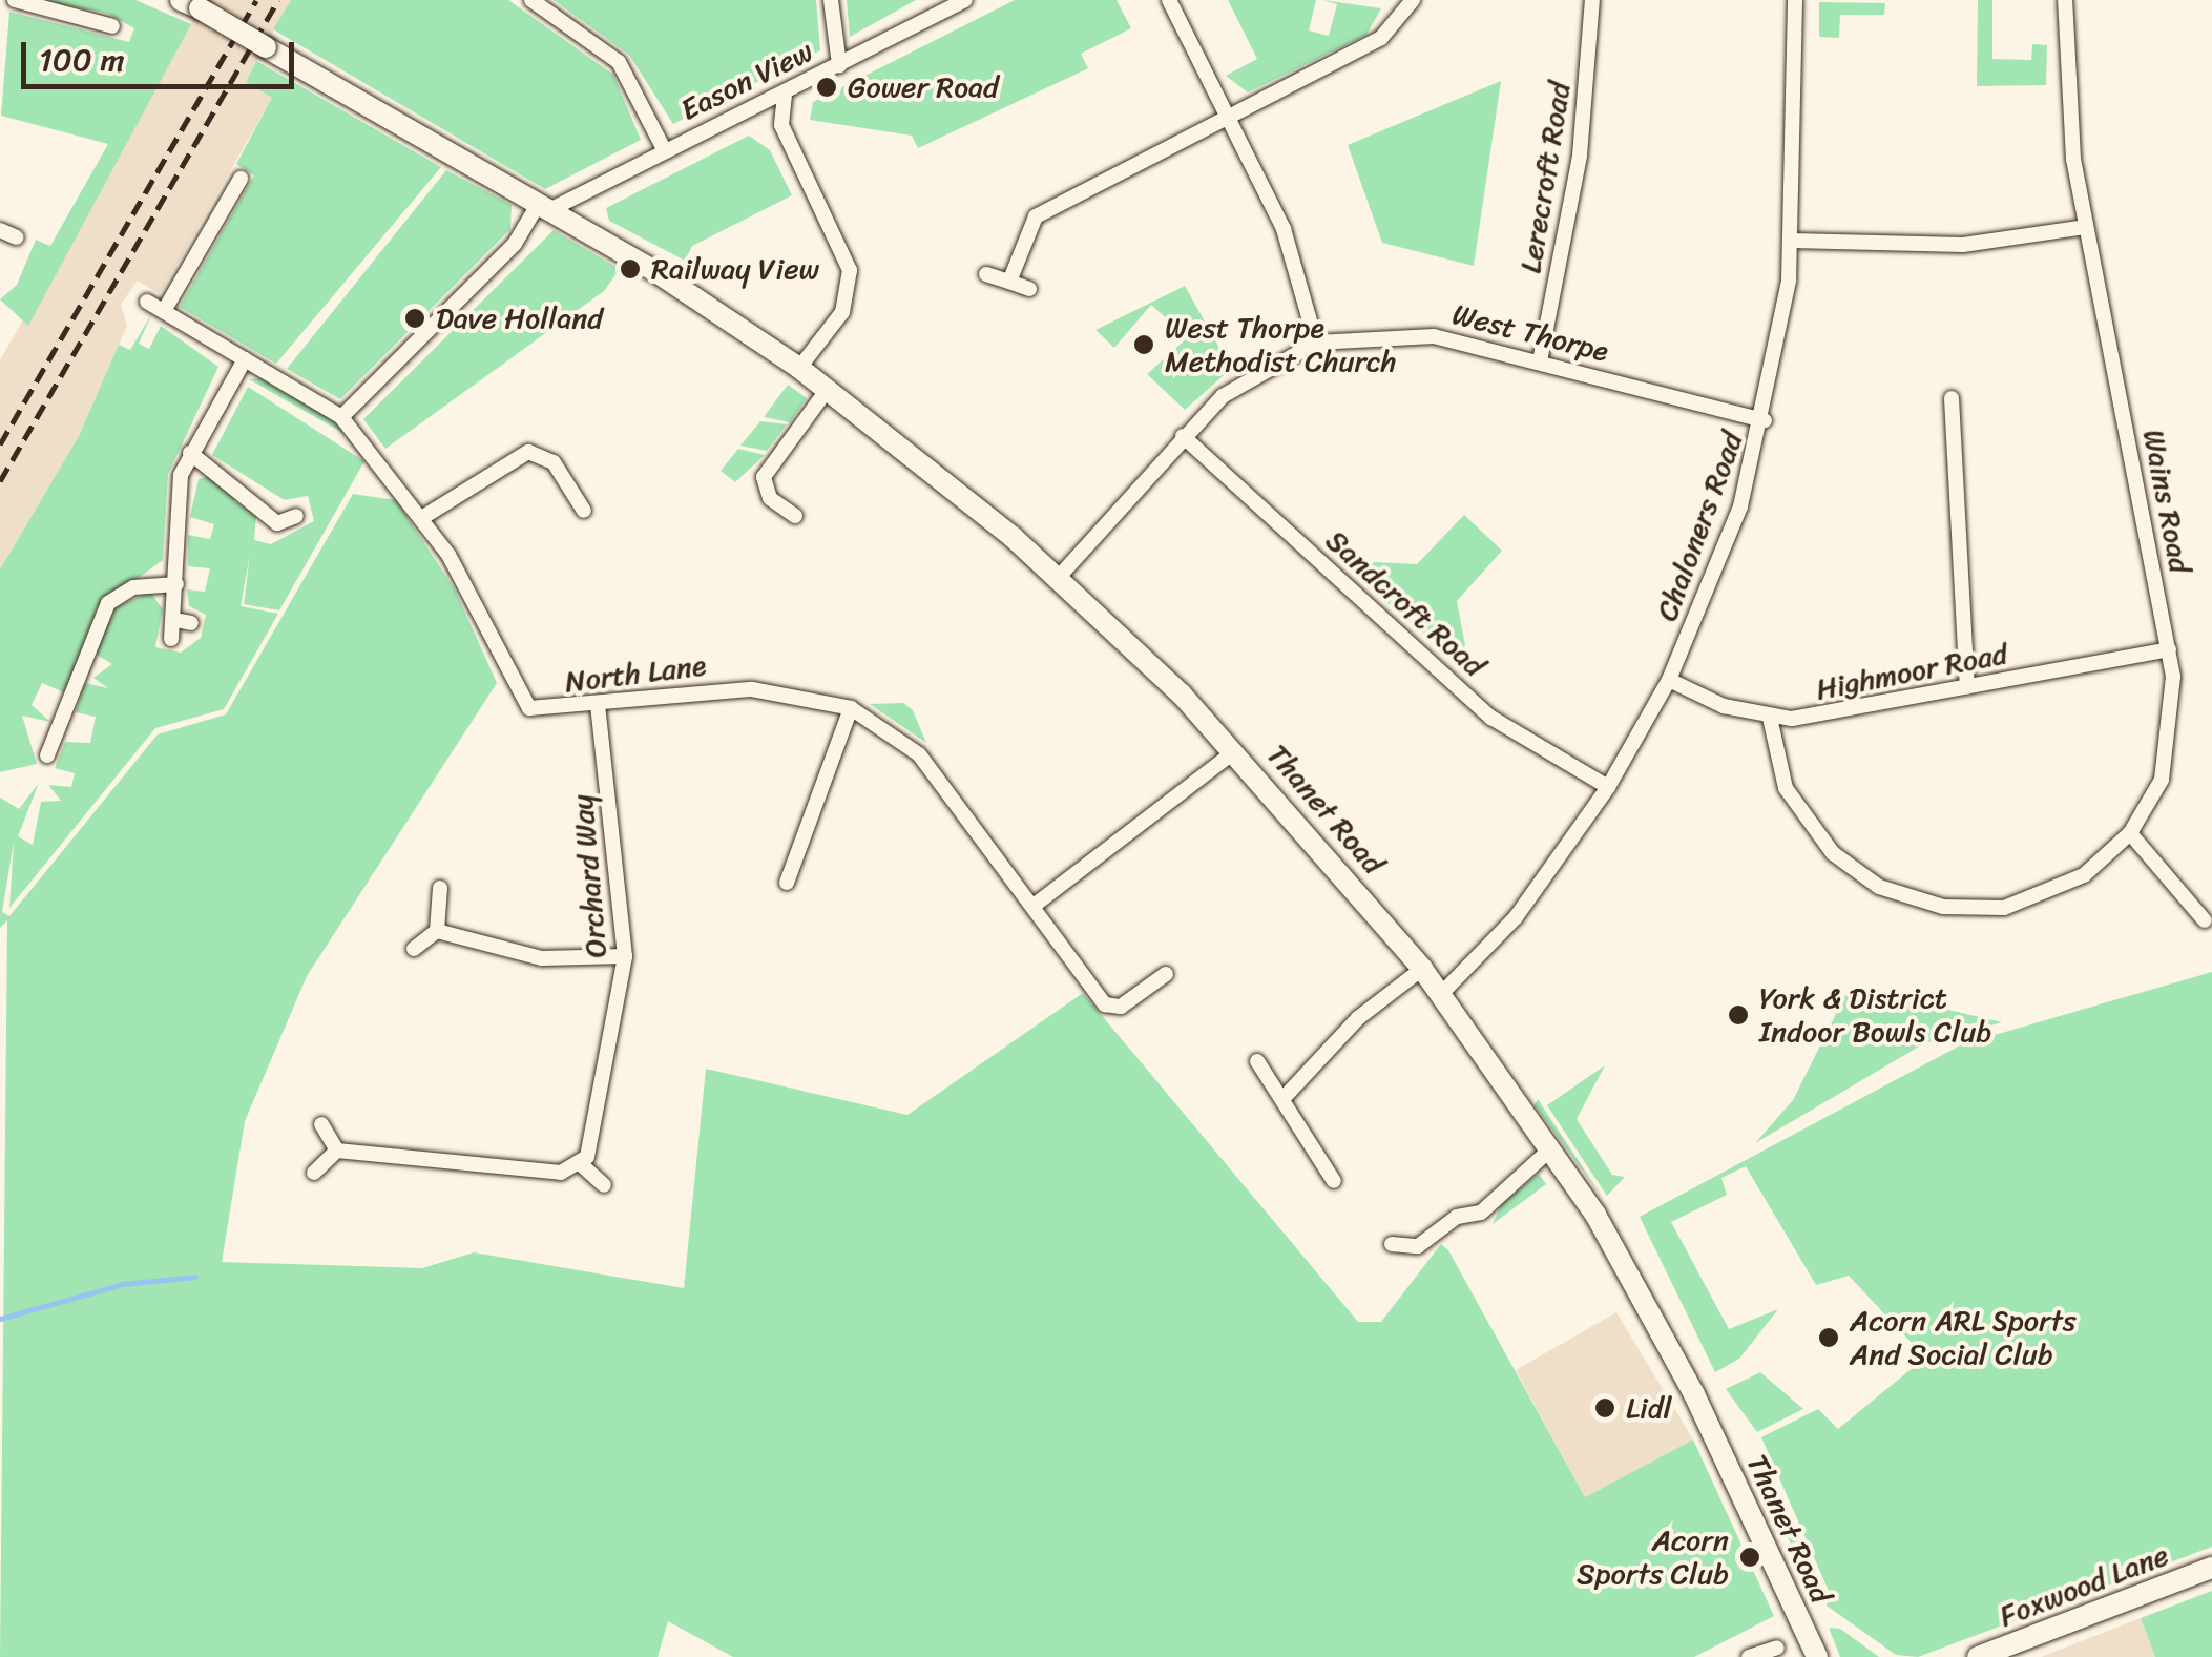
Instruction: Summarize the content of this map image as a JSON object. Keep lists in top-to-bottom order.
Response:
{
  "streets": {
    "street": [
      "Eason View",
      "Lerecroft Road",
      "West Thorpe",
      "Wains Road",
      "Chaloners Road",
      "Sandcroft Road",
      "Highmoor Road",
      "North Lane",
      "Thanet Road",
      "Orchard Way",
      "Foxwood Lane"
    ]
  },
  "crossings": [
    ["Eason View", "Thanet Road"],
    ["Lerecroft Road", "West Thorpe"],
    ["West Thorpe", "Chaloners Road"],
    ["West Thorpe", "Sandcroft Road"],
    ["West Thorpe", "Thanet Road"],
    ["Wains Road", "Highmoor Road"],
    ["Chaloners Road", "Sandcroft Road"],
    ["Chaloners Road", "Highmoor Road"],
    ["Chaloners Road", "Thanet Road"],
    ["North Lane", "Orchard Way"]
  ],
  "places": [
    "Gower Road",
    "Railway View",
    "Dave Holland",
    "West Thorpe Methodist Church",
    "York & District Indoor Bowls Club",
    "Acorn ARL Sports And Social Club",
    "Lidl",
    "Acorn Sports Club"
  ],
  "scale_bar": "100 m"
}
